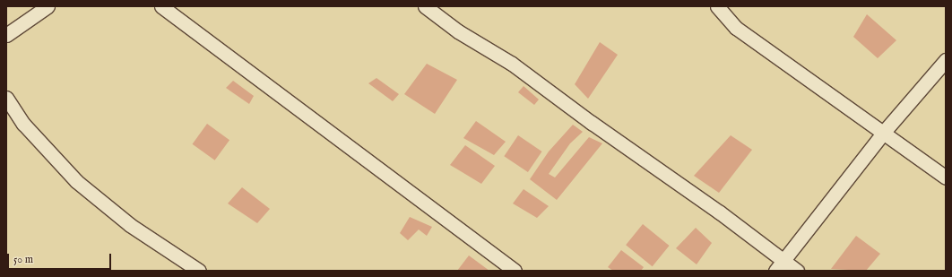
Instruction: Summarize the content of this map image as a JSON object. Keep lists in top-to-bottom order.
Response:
{
  "scale_bar": "50 m"
}
